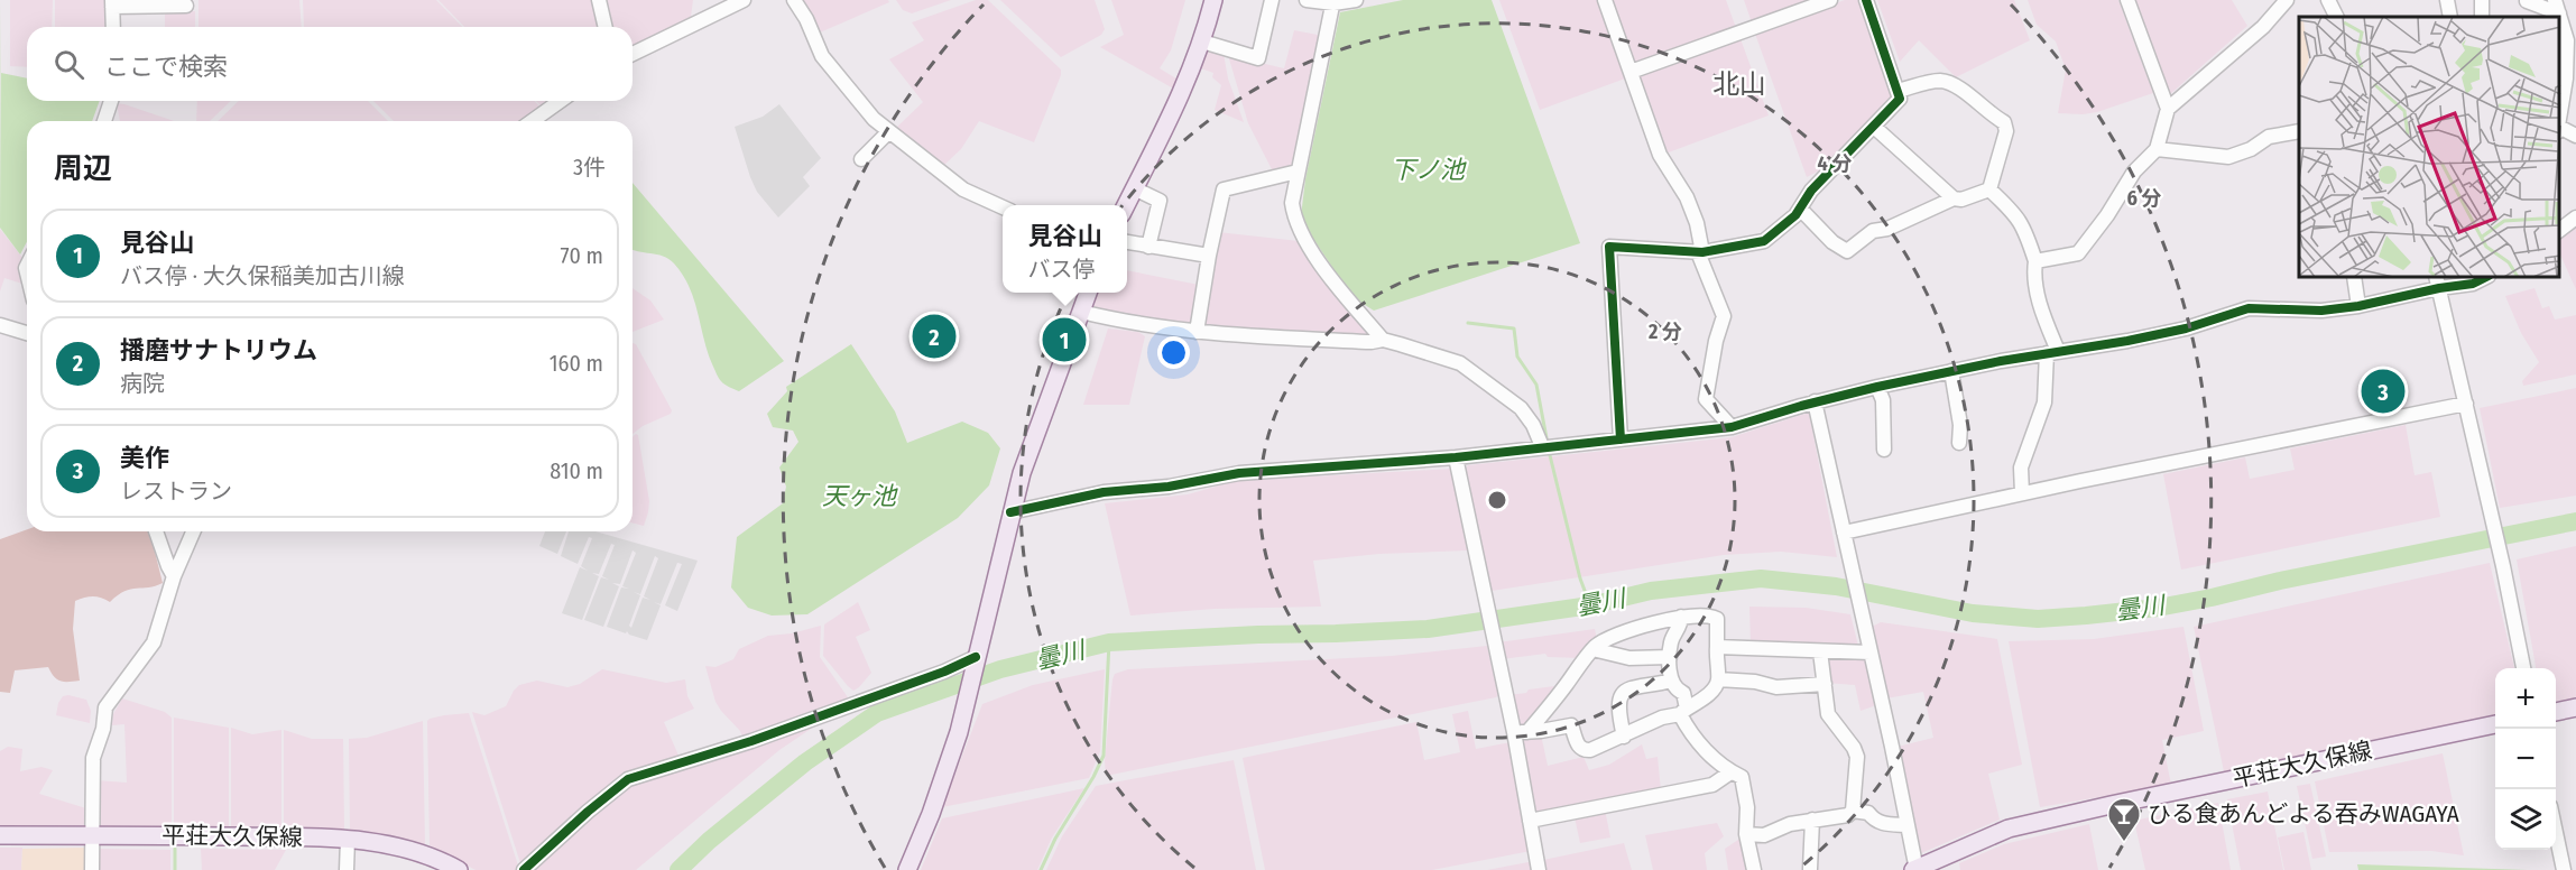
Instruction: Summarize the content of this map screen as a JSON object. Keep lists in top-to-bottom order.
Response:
{
  "streets": {
    "main road": ["平荘大久保線"]
  },
  "districts": ["北山"],
  "water": ["下ノ池", "天ヶ池", "曇川"],
  "places": {
    "bar": ["ひる食あんどよる吞みWAGAYA"]
  },
  "page": {
    "search": "ここで検索",
    "heading": ["周辺", "3件"],
    "popup": ["見谷山", "バス停"],
    "list": [
      {
        "mark": "1",
        "name": "見谷山",
        "note": "バス停 · 大久保稲美加古川線",
        "value": "70 m"
      },
      {
        "mark": "2",
        "name": "播磨サナトリウム",
        "note": "病院",
        "value": "160 m"
      },
      {
        "mark": "3",
        "name": "美作",
        "note": "レストラン",
        "value": "810 m"
      }
    ],
    "pins": ["2", "1", "3"],
    "map_buttons": ["+", "−"]
  },
  "rings": ["4 分", "6 分", "2 分"]
}
